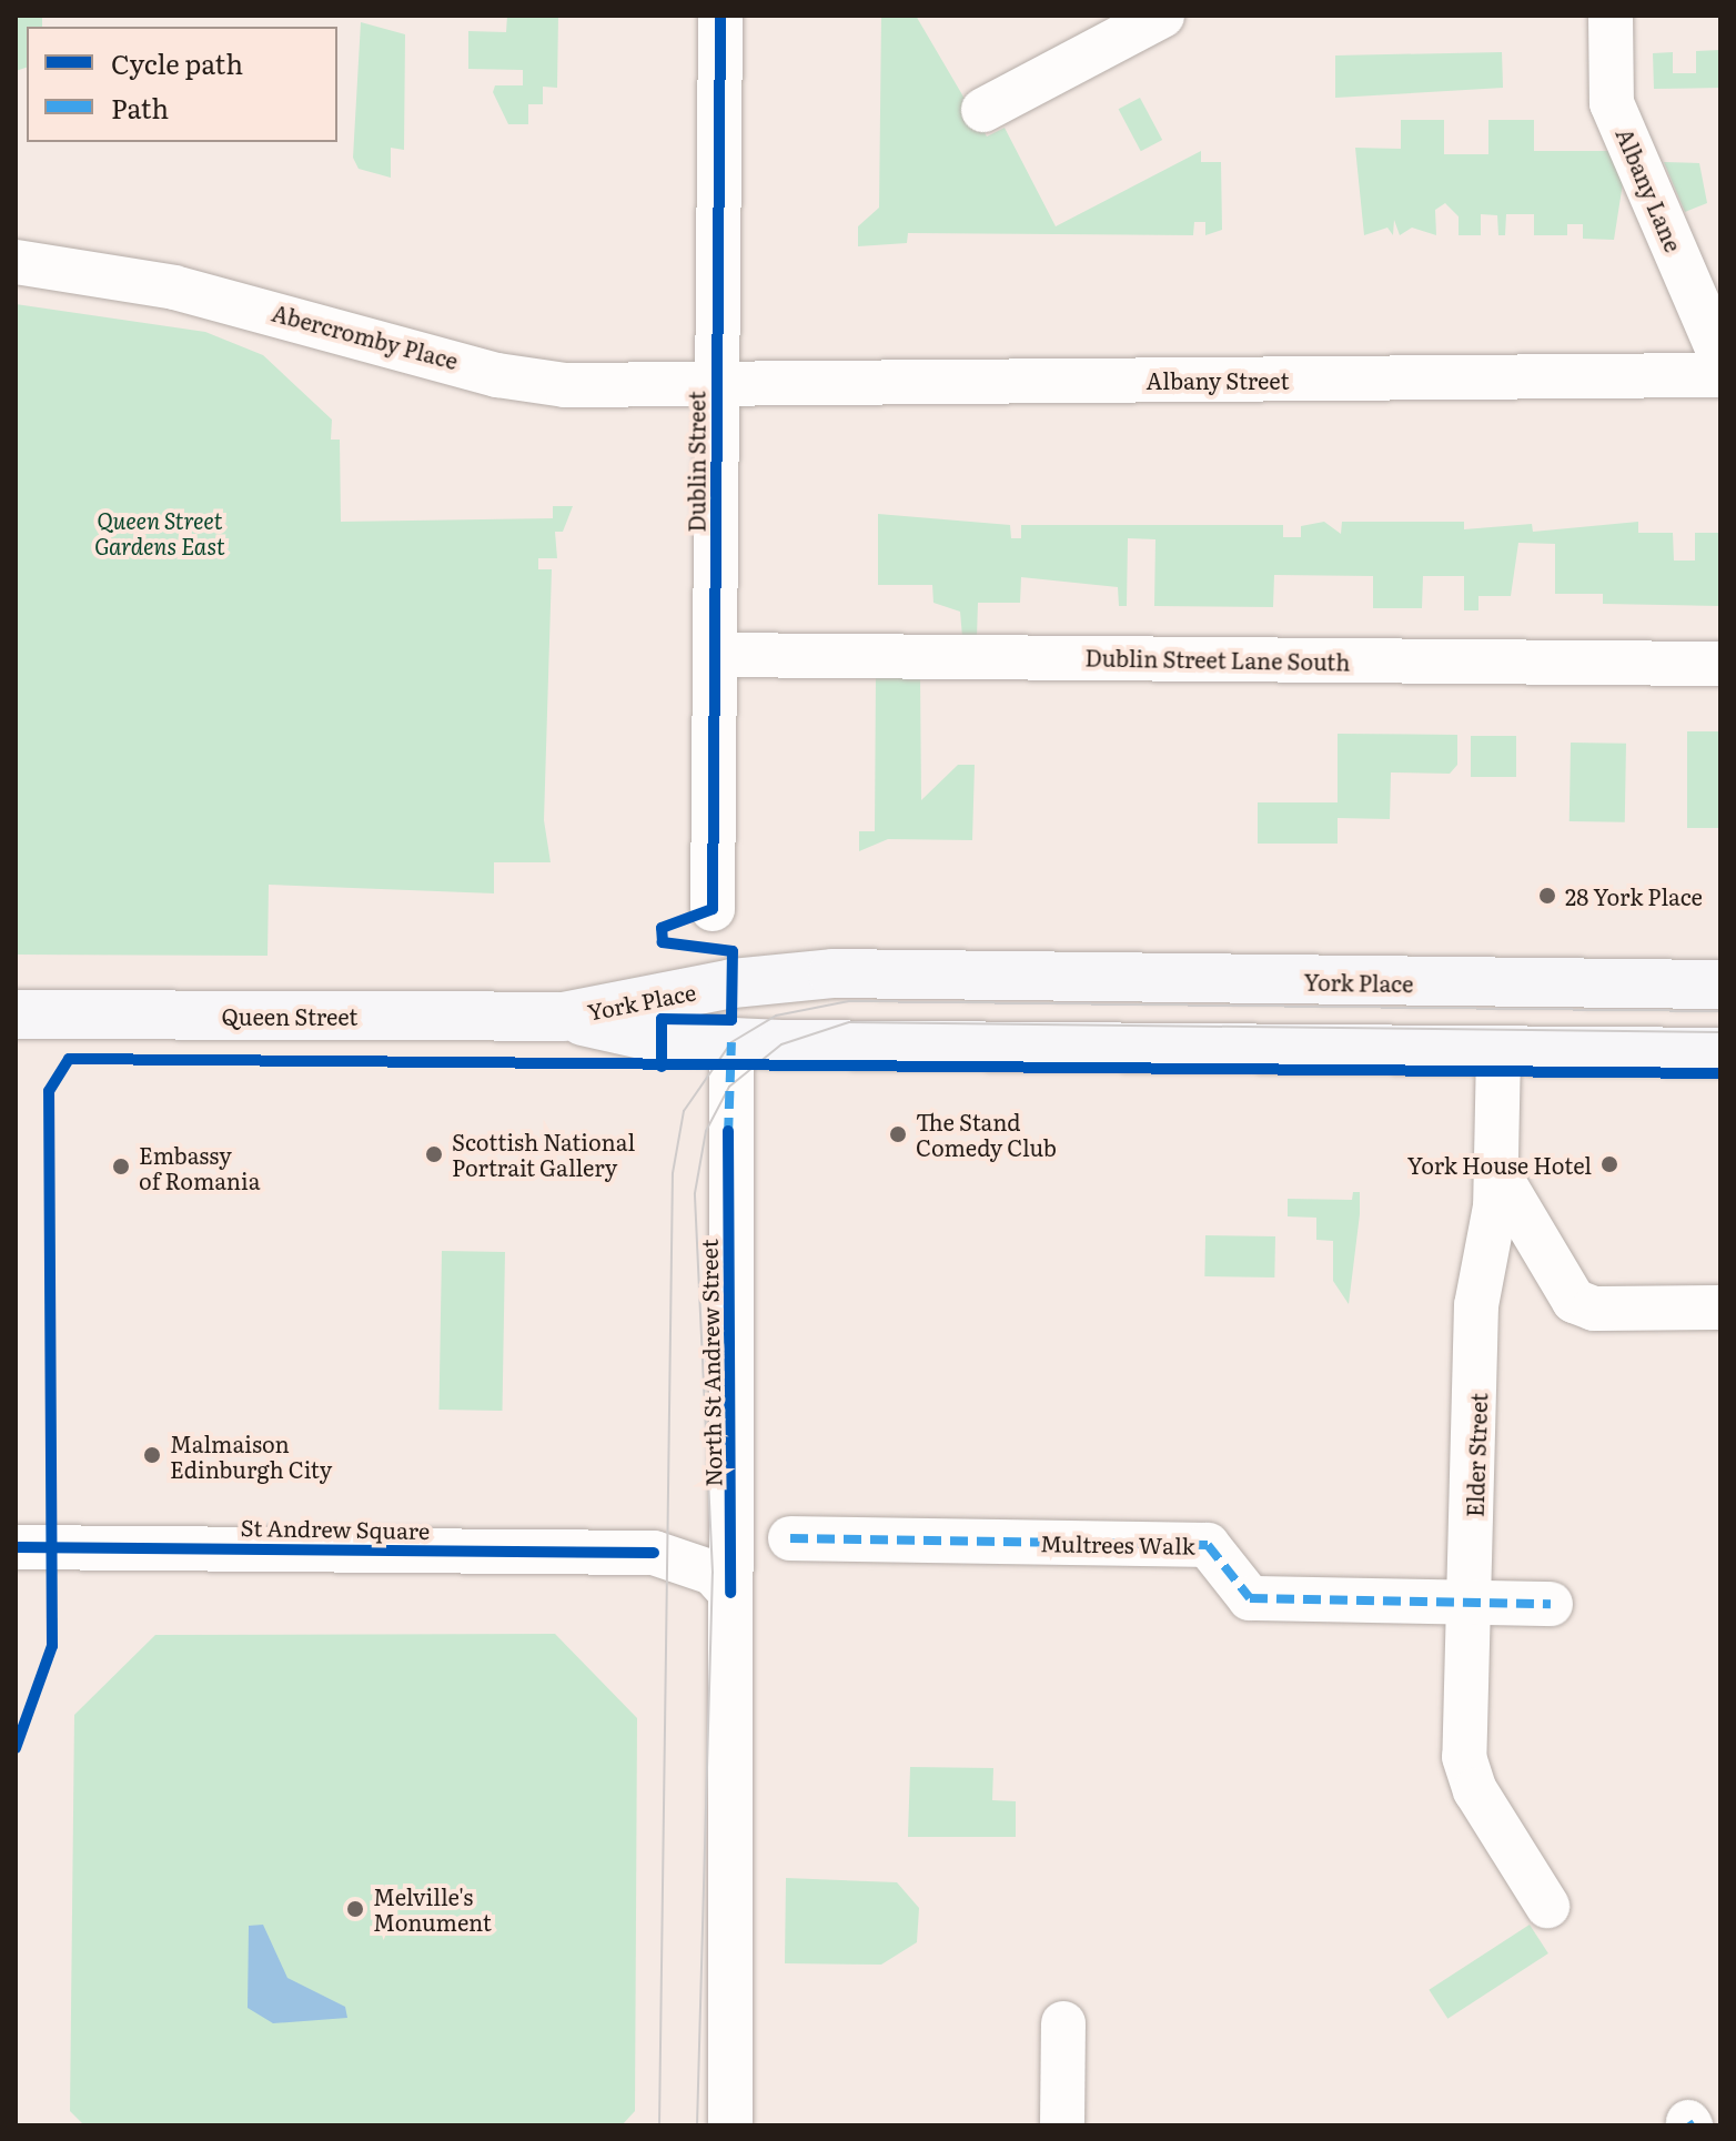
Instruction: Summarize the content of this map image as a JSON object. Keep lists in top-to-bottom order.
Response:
{
  "streets": {
    "street": [
      "Albany Lane",
      "Abercromby Place",
      "Albany Street",
      "Dublin Street",
      "Dublin Street Lane South",
      "York Place",
      "Queen Street",
      "North St Andrew Street",
      "Elder Street",
      "St Andrew Square",
      "Multrees Walk"
    ]
  },
  "crossings": [
    ["Abercromby Place", "Albany Street"],
    ["Abercromby Place", "Dublin Street"],
    ["Albany Street", "Dublin Street"],
    ["Dublin Street", "Dublin Street Lane South"],
    ["York Place", "Queen Street"],
    ["York Place", "North St Andrew Street"],
    ["York Place", "Elder Street"],
    ["North St Andrew Street", "St Andrew Square"],
    ["Elder Street", "Multrees Walk"]
  ],
  "parks": ["Queen Street Gardens East"],
  "places": [
    "28 York Place",
    "The Stand Comedy Club",
    "Scottish National Portrait Gallery",
    "York House Hotel",
    "Embassy of Romania",
    "Malmaison Edinburgh City",
    "Melville's Monument"
  ],
  "legend": ["Cycle path", "Path"]
}
